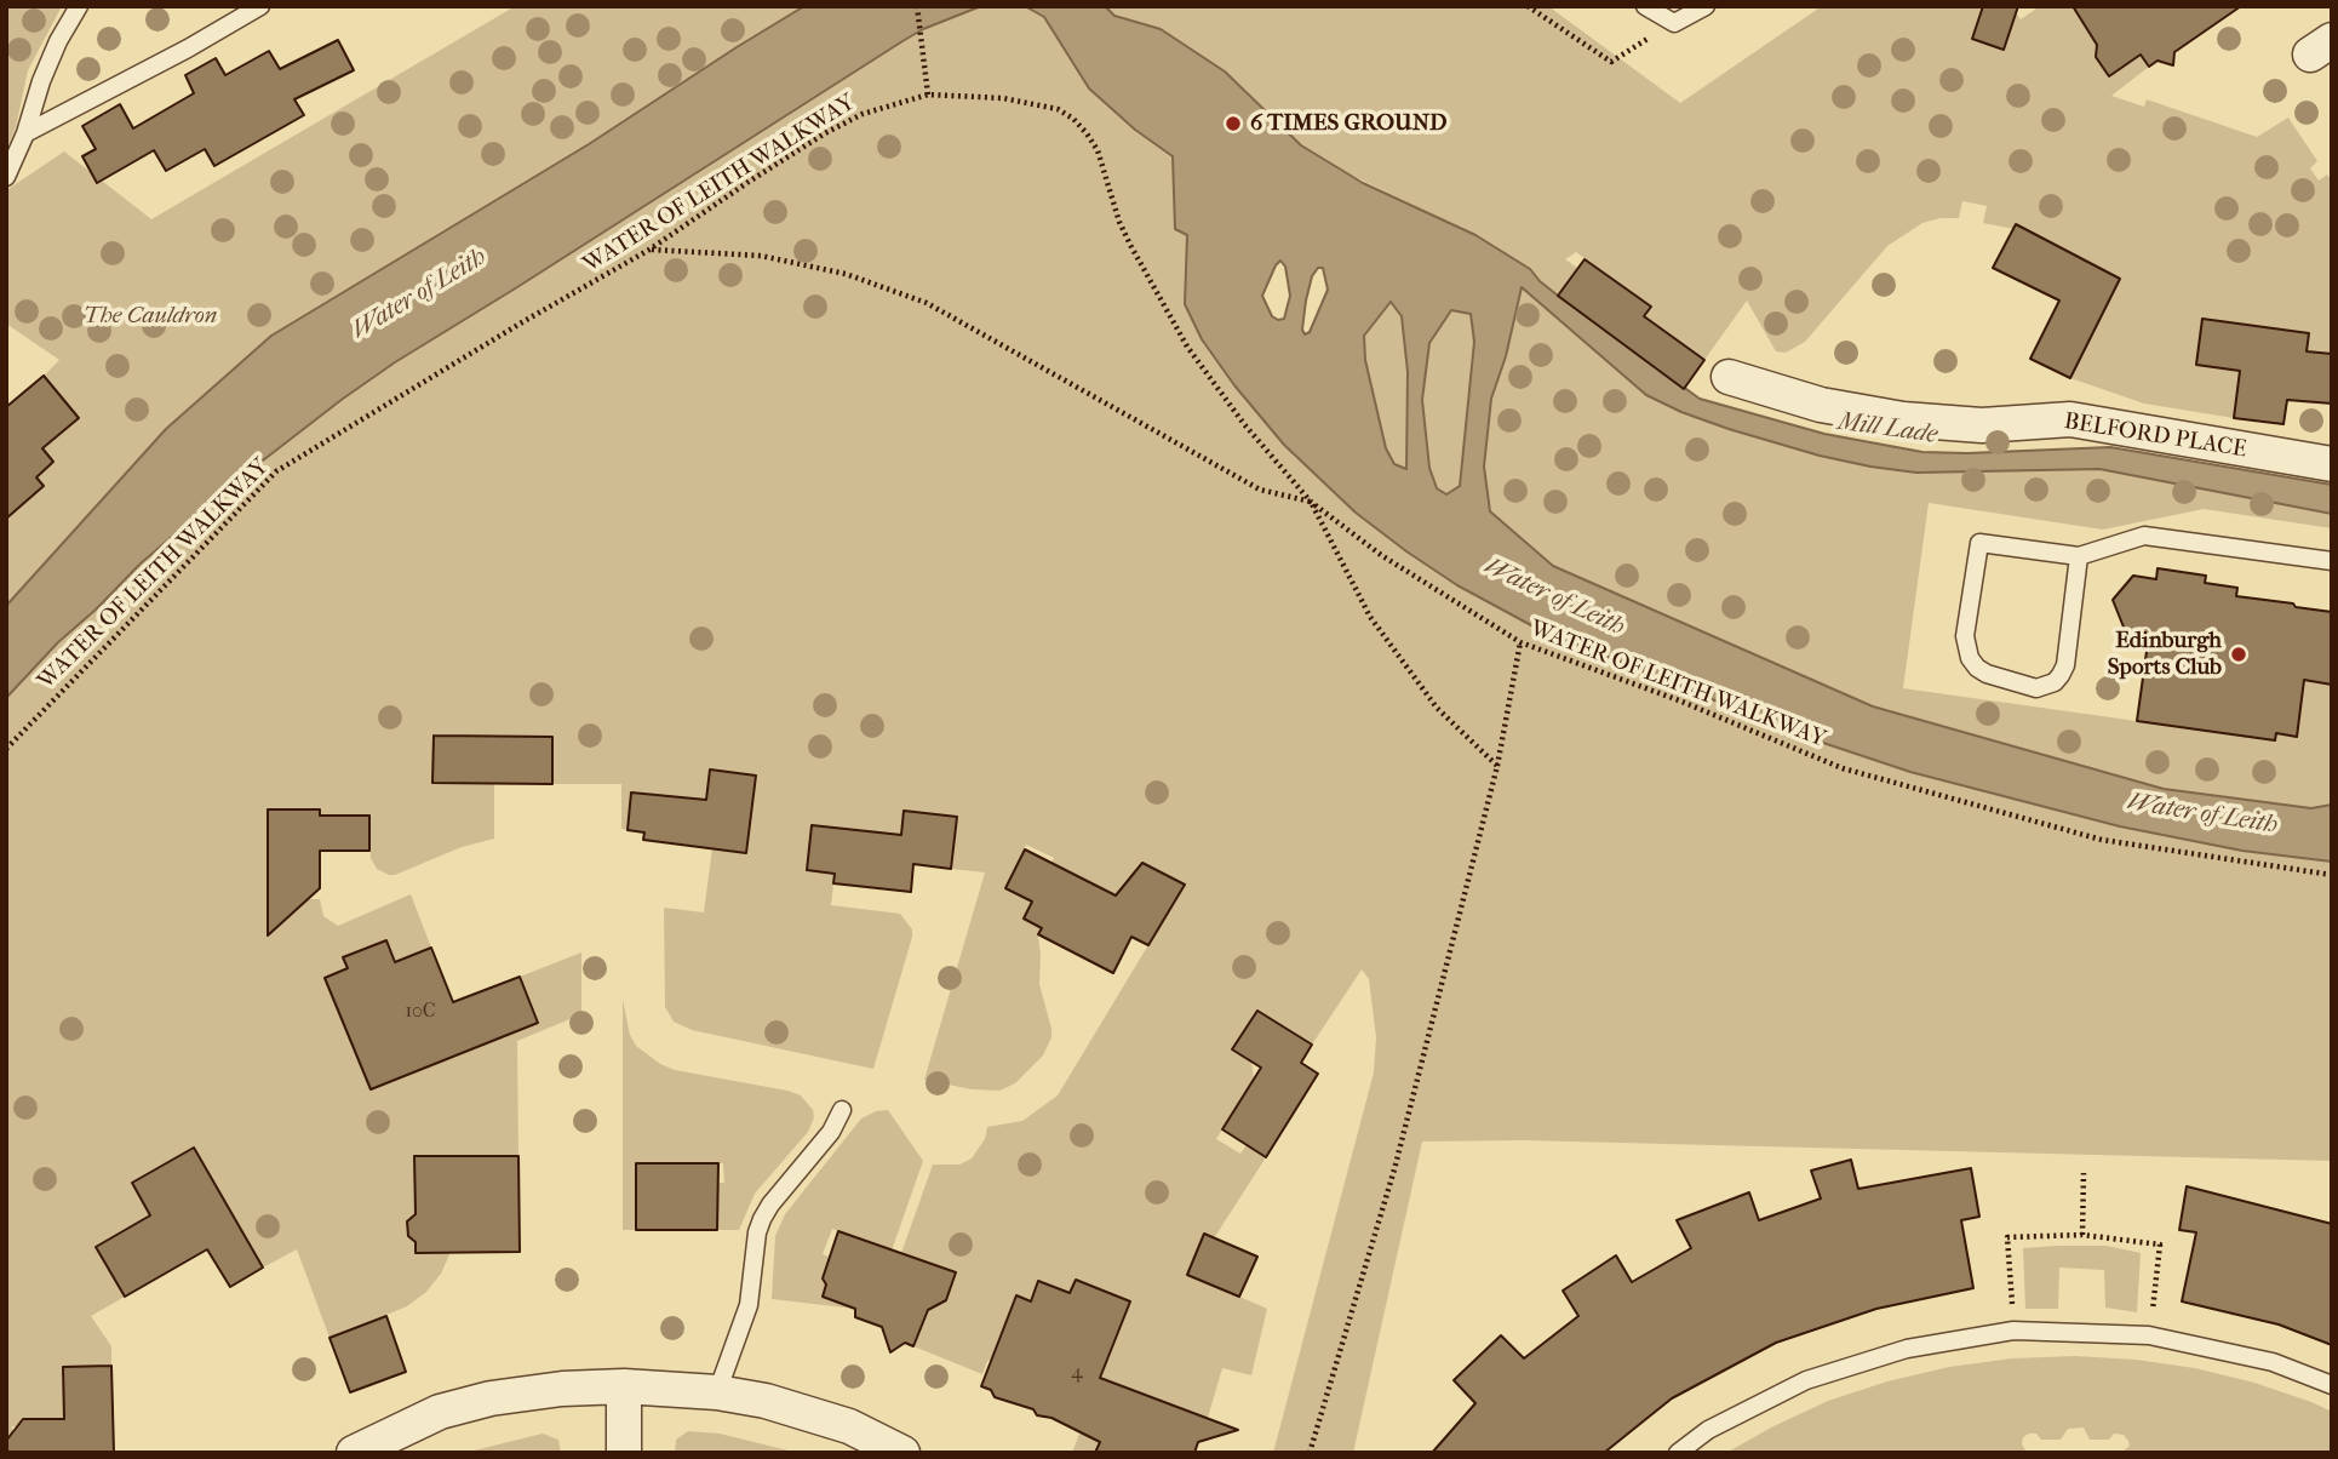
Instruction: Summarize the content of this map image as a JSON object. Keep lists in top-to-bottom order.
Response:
{
  "streets": {
    "street": ["BELFORD PLACE"],
    "path": ["WATER OF LEITH WALKWAY"]
  },
  "water": ["Water of Leith", "Mill Lade"],
  "parks": ["The Cauldron"],
  "places": ["6 TIMES GROUND", "Edinburgh Sports Club"],
  "house_numbers": ["10C", "4"]
}
